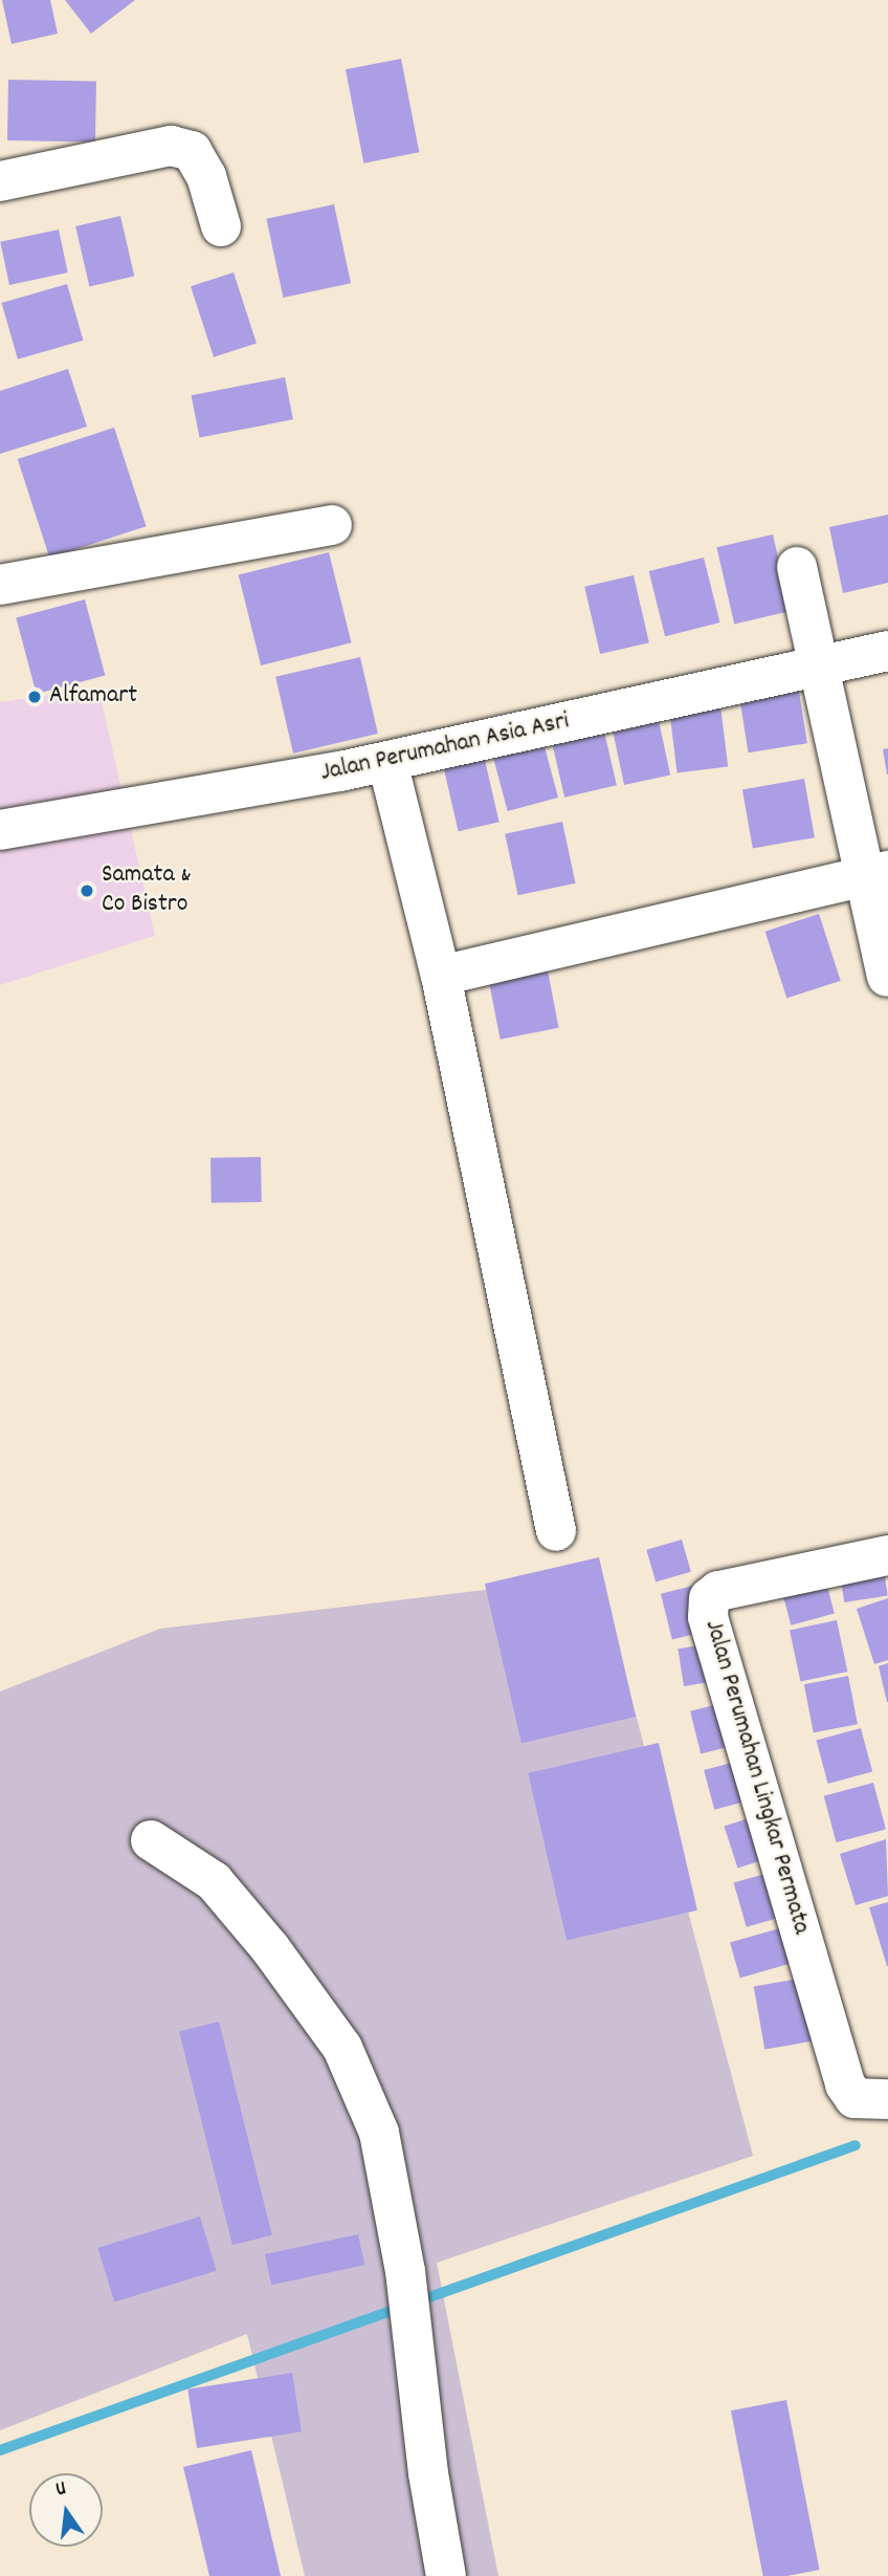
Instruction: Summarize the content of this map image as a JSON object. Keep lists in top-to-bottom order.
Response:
{
  "streets": {
    "street": ["Jalan Perumahan Asia Asri", "Jalan Perumahan Lingkar Permata"]
  },
  "places": ["Alfamart", "Samata & Co Bistro"],
  "north": "top"
}
